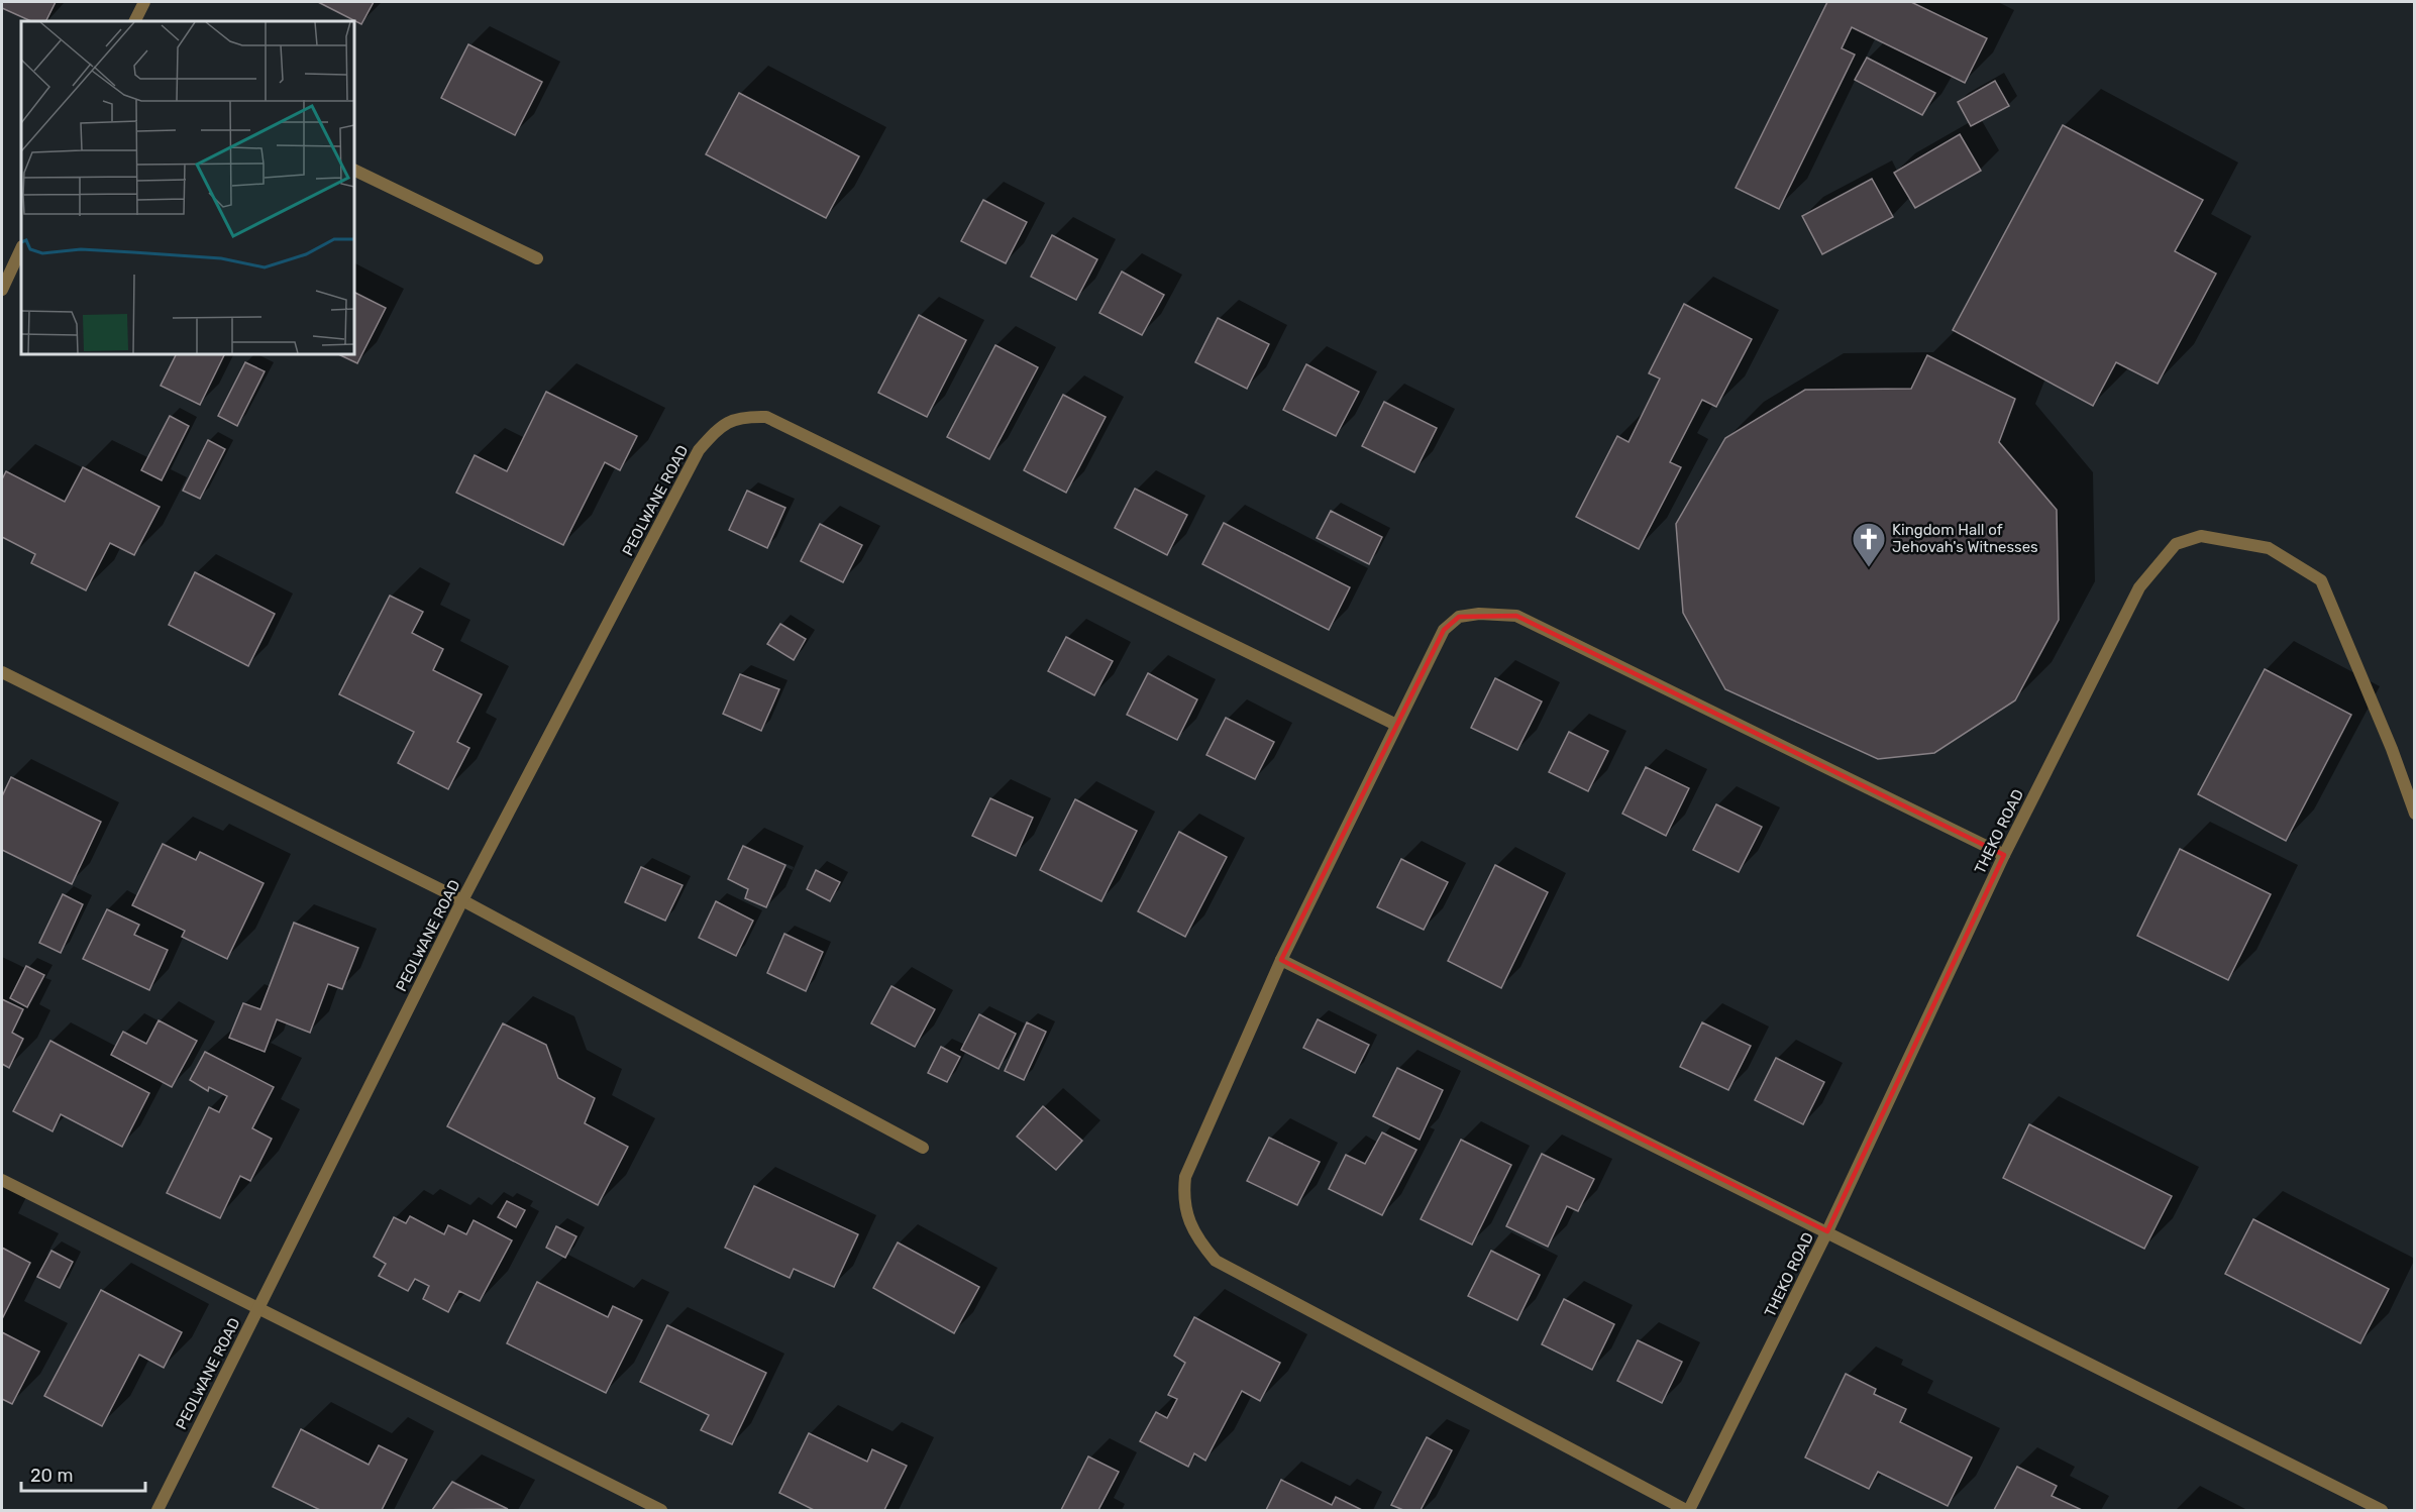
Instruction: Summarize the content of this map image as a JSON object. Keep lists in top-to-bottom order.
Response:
{
  "streets": {
    "street": ["PEOLWANE ROAD", "THEKO ROAD"]
  },
  "places": {
    "church": ["Kingdom Hall of Jehovah's Witnesses"]
  },
  "scale_bar": "20 m"
}
